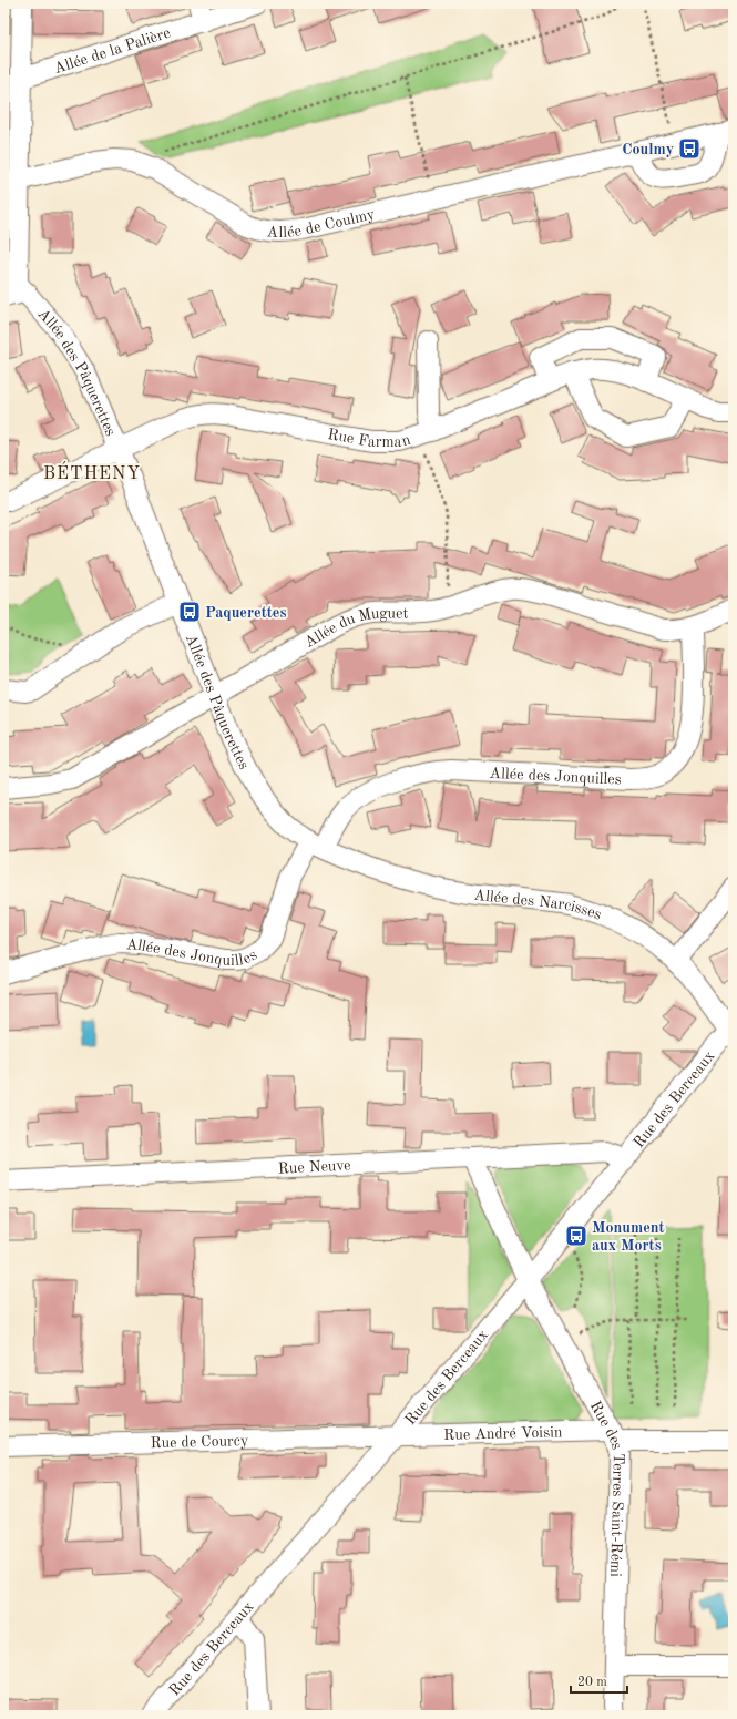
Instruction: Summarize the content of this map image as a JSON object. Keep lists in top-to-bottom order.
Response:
{
  "streets": {
    "street": [
      "Allée de la Palière",
      "Allée de Coulmy",
      "Allée des Pâquerettes",
      "Rue Farman",
      "Allée du Muguet",
      "Allée des Jonquilles",
      "Allée des Narcisses",
      "Rue des Berceaux",
      "Rue Neuve",
      "Rue André Voisin",
      "Rue de Courcy",
      "Rue des Terres Saint-Rémi"
    ]
  },
  "crossings": [
    ["Allée des Pâquerettes", "Rue Farman"],
    ["Allée des Pâquerettes", "Allée du Muguet"],
    ["Allée des Pâquerettes", "Allée des Jonquilles"],
    ["Allée des Pâquerettes", "Allée des Narcisses"],
    ["Allée du Muguet", "Allée des Jonquilles"],
    ["Allée des Jonquilles", "Allée des Narcisses"],
    ["Allée des Narcisses", "Rue des Berceaux"],
    ["Rue des Berceaux", "Rue Neuve"],
    ["Rue des Berceaux", "Rue André Voisin"],
    ["Rue des Berceaux", "Rue de Courcy"],
    ["Rue des Berceaux", "Rue des Terres Saint-Rémi"],
    ["Rue Neuve", "Rue des Terres Saint-Rémi"],
    ["Rue André Voisin", "Rue de Courcy"],
    ["Rue André Voisin", "Rue des Terres Saint-Rémi"]
  ],
  "districts": ["BÉTHENY"],
  "places": {
    "bus stop": ["Coulmy", "Paquerettes", "Monument aux Morts"]
  },
  "scale_bar": "20 m"
}
